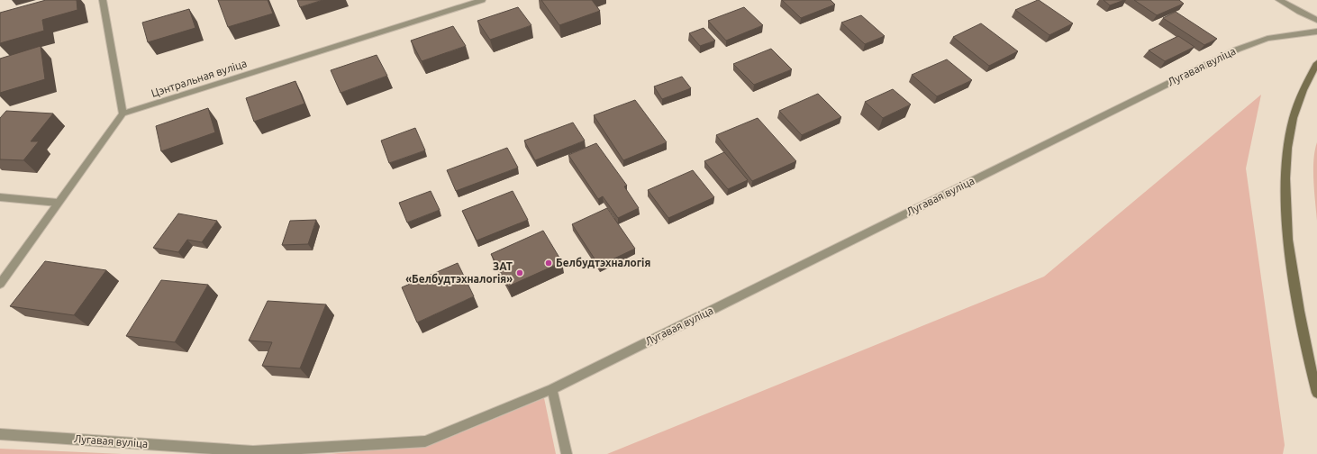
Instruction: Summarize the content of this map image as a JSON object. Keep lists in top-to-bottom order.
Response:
{
  "streets": {
    "street": ["Лугавая вуліца", "Цэнтральная вуліца"]
  },
  "places": ["Белбудтэхналогія", "ЗАТ «Белбудтэхналогія»"]
}
